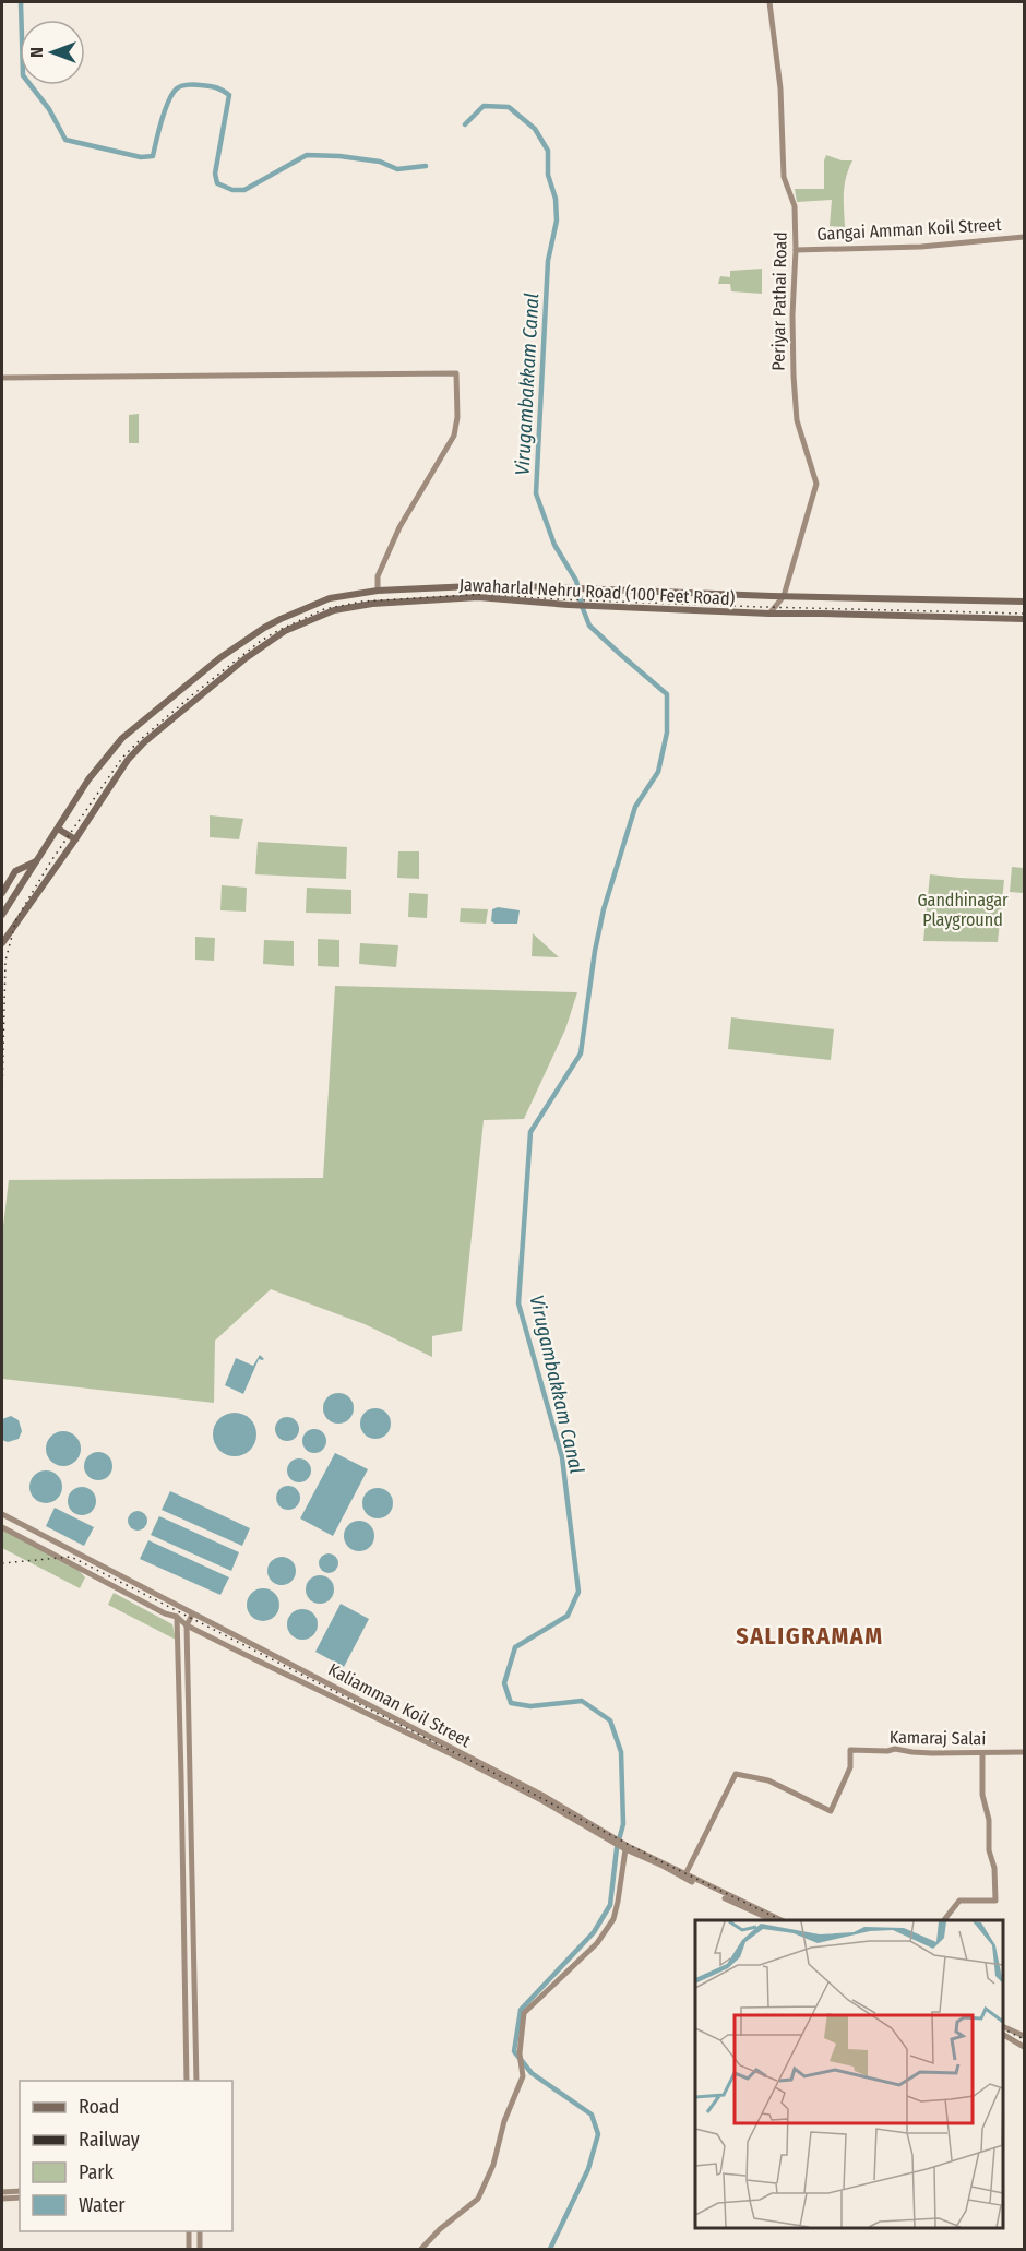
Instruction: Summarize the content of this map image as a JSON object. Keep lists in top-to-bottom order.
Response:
{
  "streets": {
    "main road": ["Jawaharlal Nehru Road (100 Feet Road)"],
    "street": [
      "Gangai Amman Koil Street",
      "Periyar Pathai Road",
      "Kaliamman Koil Street",
      "Kamaraj Salai"
    ]
  },
  "crossings": [
    ["Gangai Amman Koil Street", "Periyar Pathai Road"],
    ["Periyar Pathai Road", "Jawaharlal Nehru Road (100 Feet Road)"],
    ["Kaliamman Koil Street", "Kamaraj Salai"]
  ],
  "districts": ["SALIGRAMAM"],
  "water": ["Virugambakkam Canal"],
  "parks": ["Gandhinagar Playground"],
  "legend": [
    "Road",
    "Railway",
    "Park",
    "Water"
  ],
  "north": "left"
}
